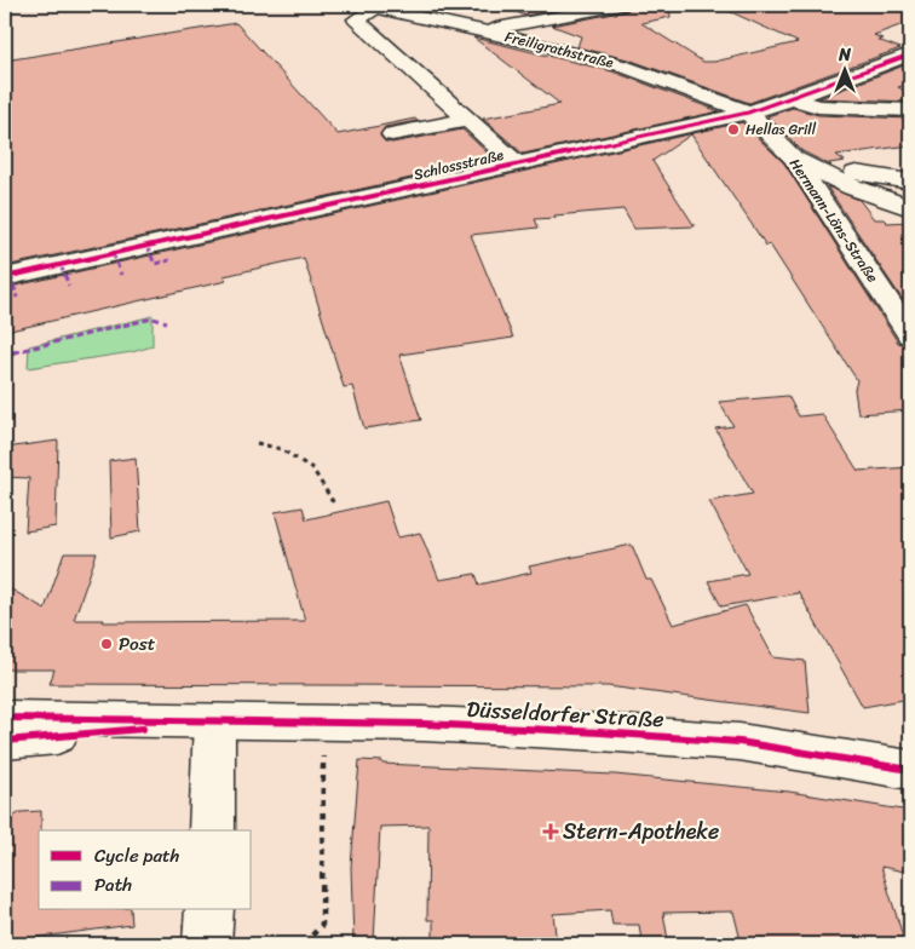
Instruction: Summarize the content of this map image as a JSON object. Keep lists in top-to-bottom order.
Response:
{
  "streets": {
    "street": [
      "Freiligrathstraße",
      "Schlossstraße",
      "Hermann-Löns-Straße",
      "Düsseldorfer Straße"
    ]
  },
  "crossings": [
    ["Freiligrathstraße", "Schlossstraße"],
    ["Freiligrathstraße", "Hermann-Löns-Straße"],
    ["Schlossstraße", "Hermann-Löns-Straße"]
  ],
  "places": {
    "other": ["Hellas Grill", "Post"],
    "health": ["Stern-Apotheke"]
  },
  "legend": ["Cycle path", "Path"],
  "north": "top"
}
